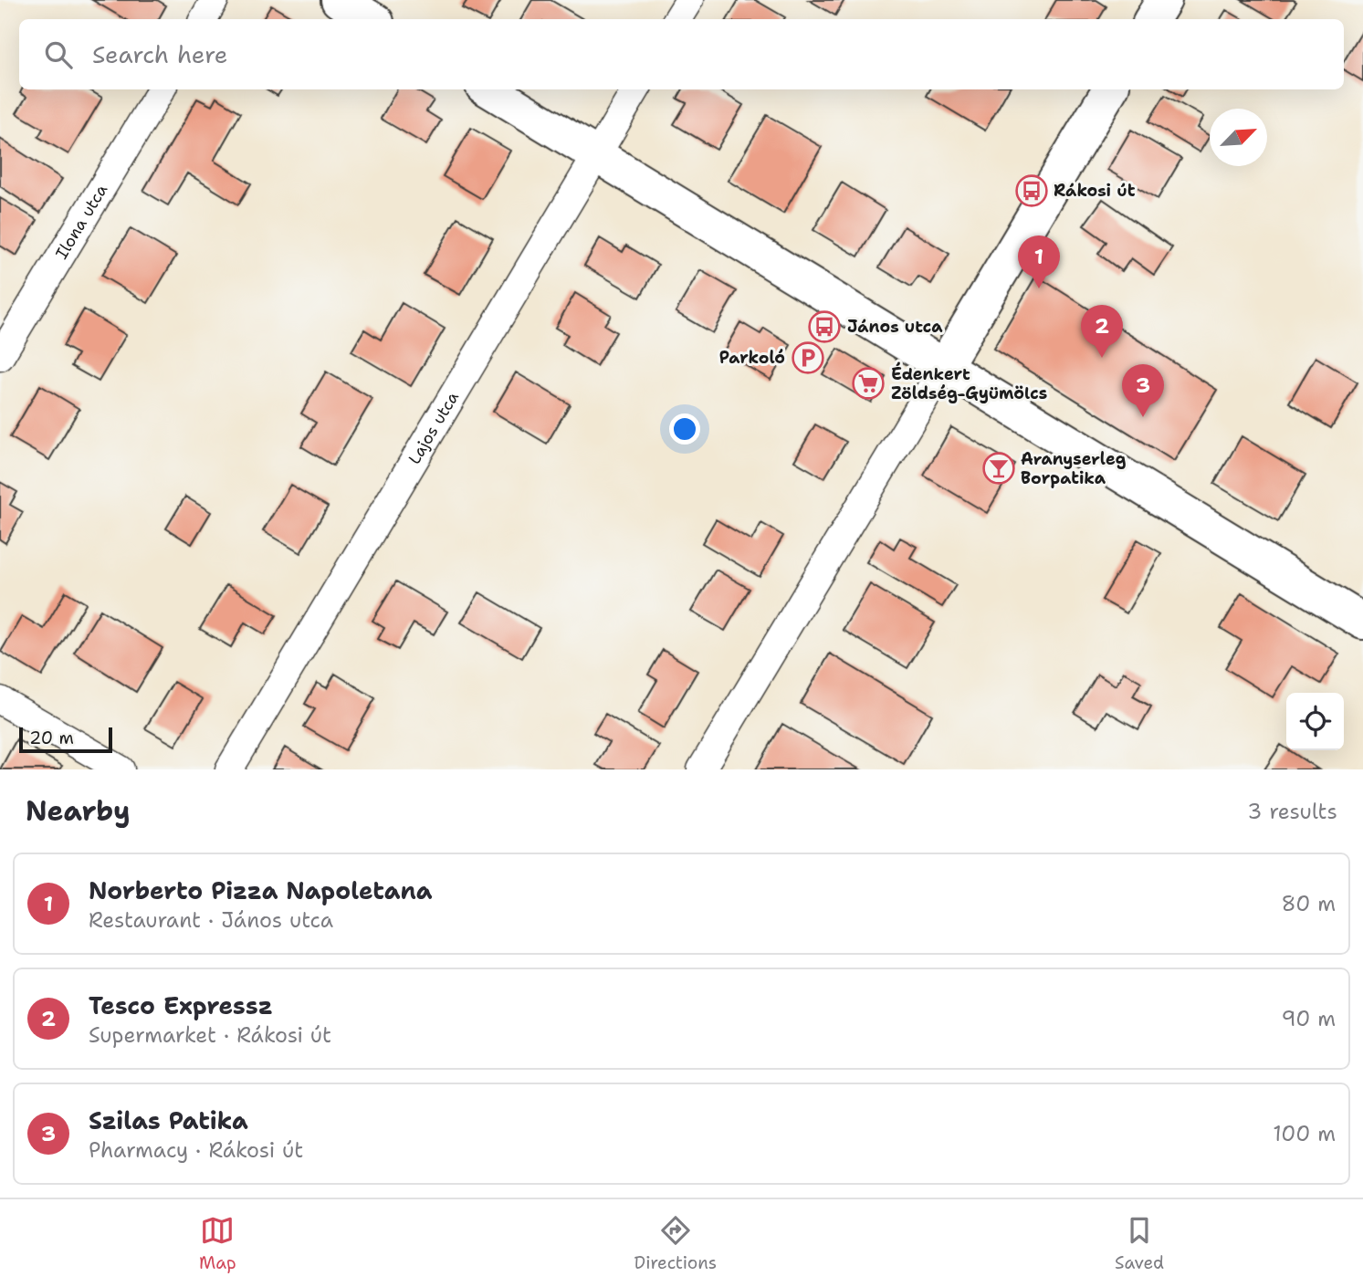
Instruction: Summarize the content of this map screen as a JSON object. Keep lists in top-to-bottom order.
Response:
{
  "streets": {
    "street": ["Ilona utca", "Lajos utca"]
  },
  "places": {
    "bus stop": ["Rákosi út", "János utca"],
    "parking": ["Parkoló"],
    "supermarket": ["Édenkert Zöldség-Gyümölcs"],
    "bar": ["Aranyserleg Borpatika"]
  },
  "scale_bar": "20 m",
  "north": "top right",
  "page": {
    "search": "Search here",
    "pins": ["1", "2", "3"],
    "scale": "20 m",
    "heading": ["Nearby", "3 results"],
    "list": [
      {
        "mark": "1",
        "name": "Norberto Pizza Napoletana",
        "note": "Restaurant · János utca",
        "value": "80 m"
      },
      {
        "mark": "2",
        "name": "Tesco Expressz",
        "note": "Supermarket · Rákosi út",
        "value": "90 m"
      },
      {
        "mark": "3",
        "name": "Szilas Patika",
        "note": "Pharmacy · Rákosi út",
        "value": "100 m"
      }
    ],
    "nav": ["Map", "Directions", "Saved"]
  }
}
